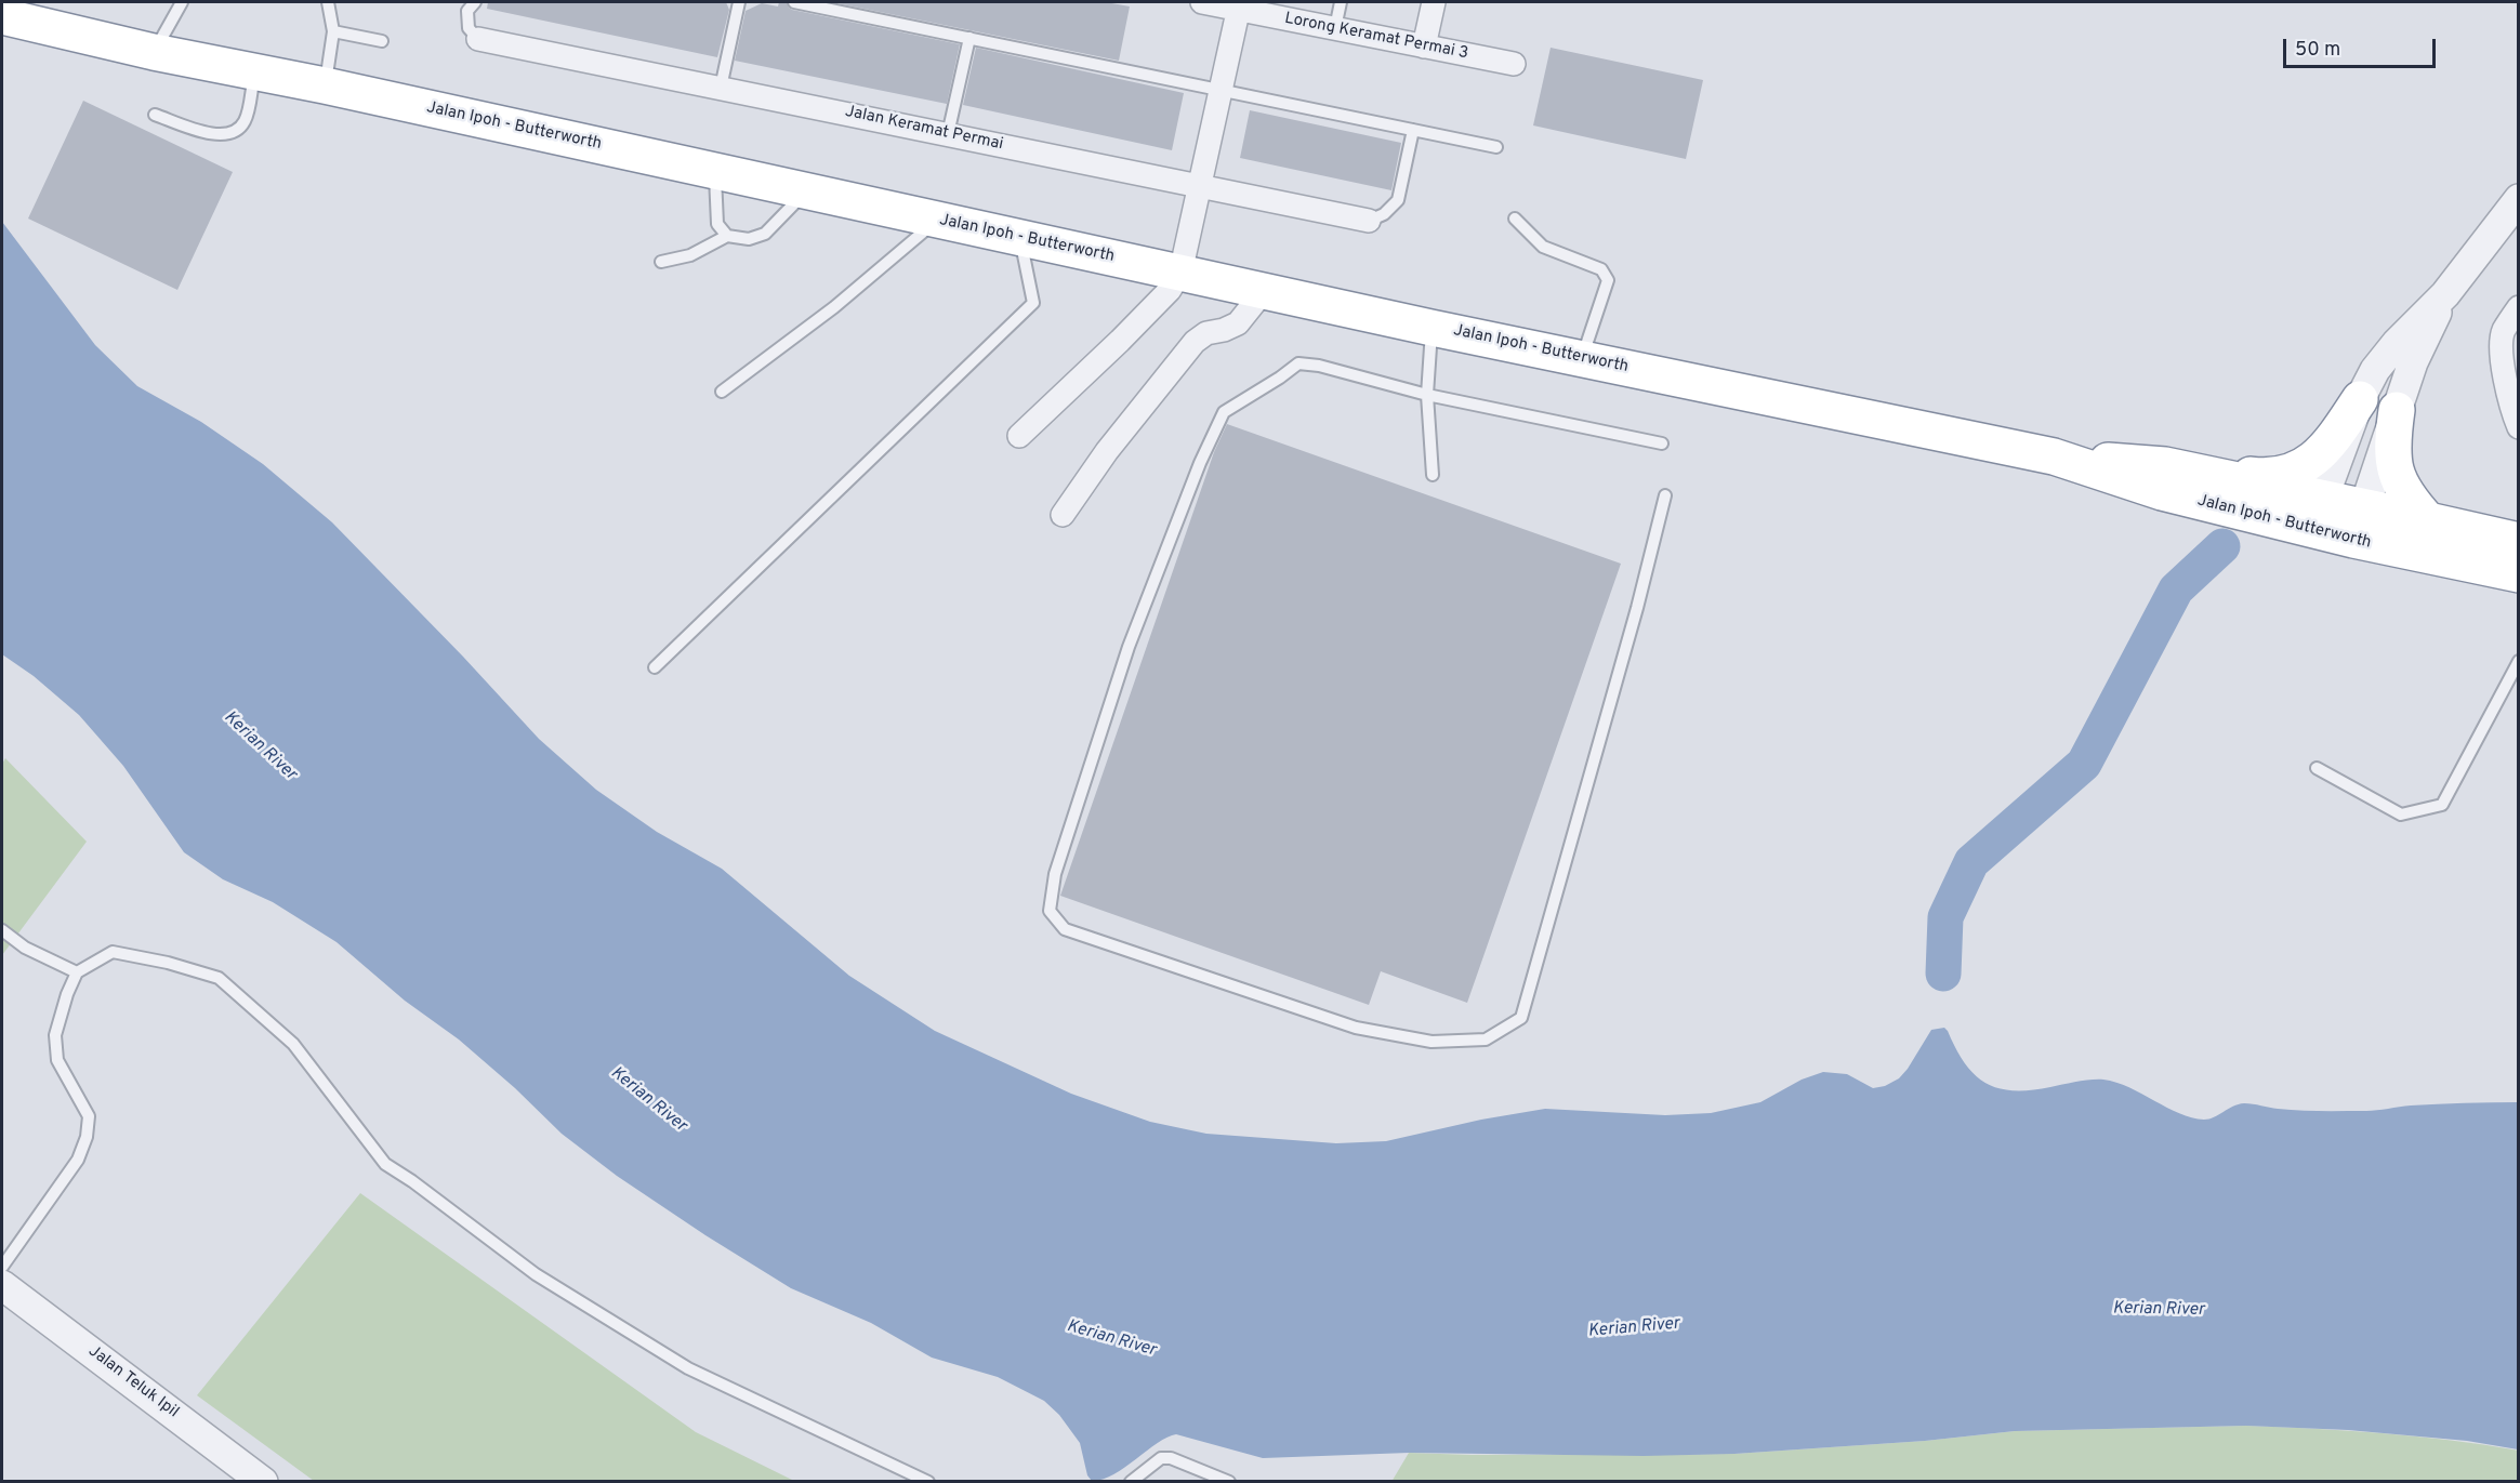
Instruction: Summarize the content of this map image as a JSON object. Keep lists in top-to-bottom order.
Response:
{
  "streets": {
    "highway": ["Jalan Ipoh - Butterworth"],
    "street": ["Lorong Keramat Permai 3", "Jalan Keramat Permai", "Jalan Teluk Ipil"]
  },
  "water": ["Kerian River"],
  "scale_bar": "50 m"
}
